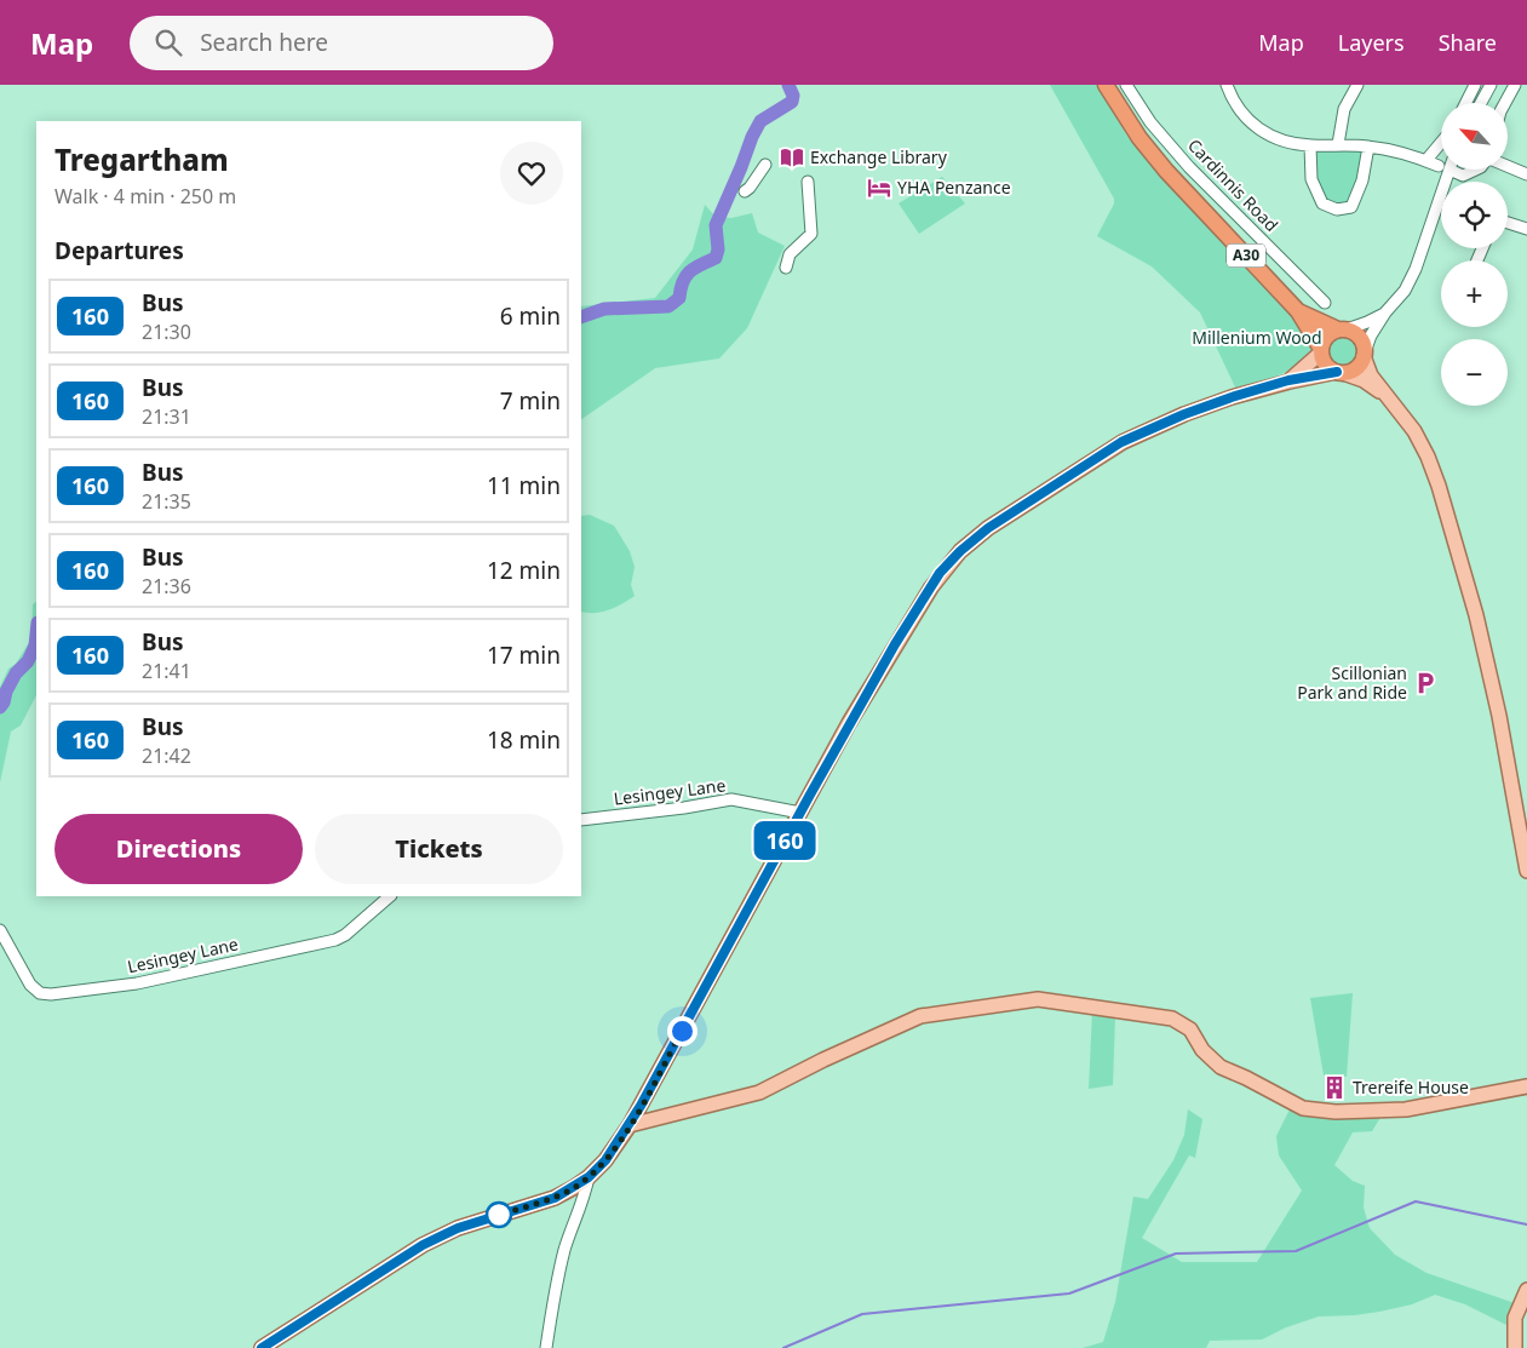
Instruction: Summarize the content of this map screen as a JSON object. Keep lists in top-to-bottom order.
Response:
{
  "streets": {
    "highway": ["A30"],
    "street": ["Cardinnis Road", "Lesingey Lane"]
  },
  "parks": ["Millenium Wood"],
  "places": {
    "library": ["Exchange Library"],
    "hotel": ["YHA Penzance"],
    "parking": ["Scillonian Park and Ride"],
    "building": ["Trereife House"]
  },
  "lines": ["bus line 160"],
  "north": "top left",
  "page": {
    "header": "Map",
    "search": "Search here",
    "nav": ["Map", "Layers", "Share"],
    "on_map": "160",
    "map_buttons": ["+", "−"],
    "heading": [
      ["Tregartham", "Walk · 4 min · 250 m"],
      "Departures"
    ],
    "list": [
      {
        "mark": "160",
        "name": "Bus",
        "note": "21:30",
        "value": "6 min"
      },
      {
        "mark": "160",
        "name": "Bus",
        "note": "21:31",
        "value": "7 min"
      },
      {
        "mark": "160",
        "name": "Bus",
        "note": "21:35",
        "value": "11 min"
      },
      {
        "mark": "160",
        "name": "Bus",
        "note": "21:36",
        "value": "12 min"
      },
      {
        "mark": "160",
        "name": "Bus",
        "note": "21:41",
        "value": "17 min"
      },
      {
        "mark": "160",
        "name": "Bus",
        "note": "21:42",
        "value": "18 min"
      }
    ],
    "buttons": ["Directions", "Tickets"]
  }
}
